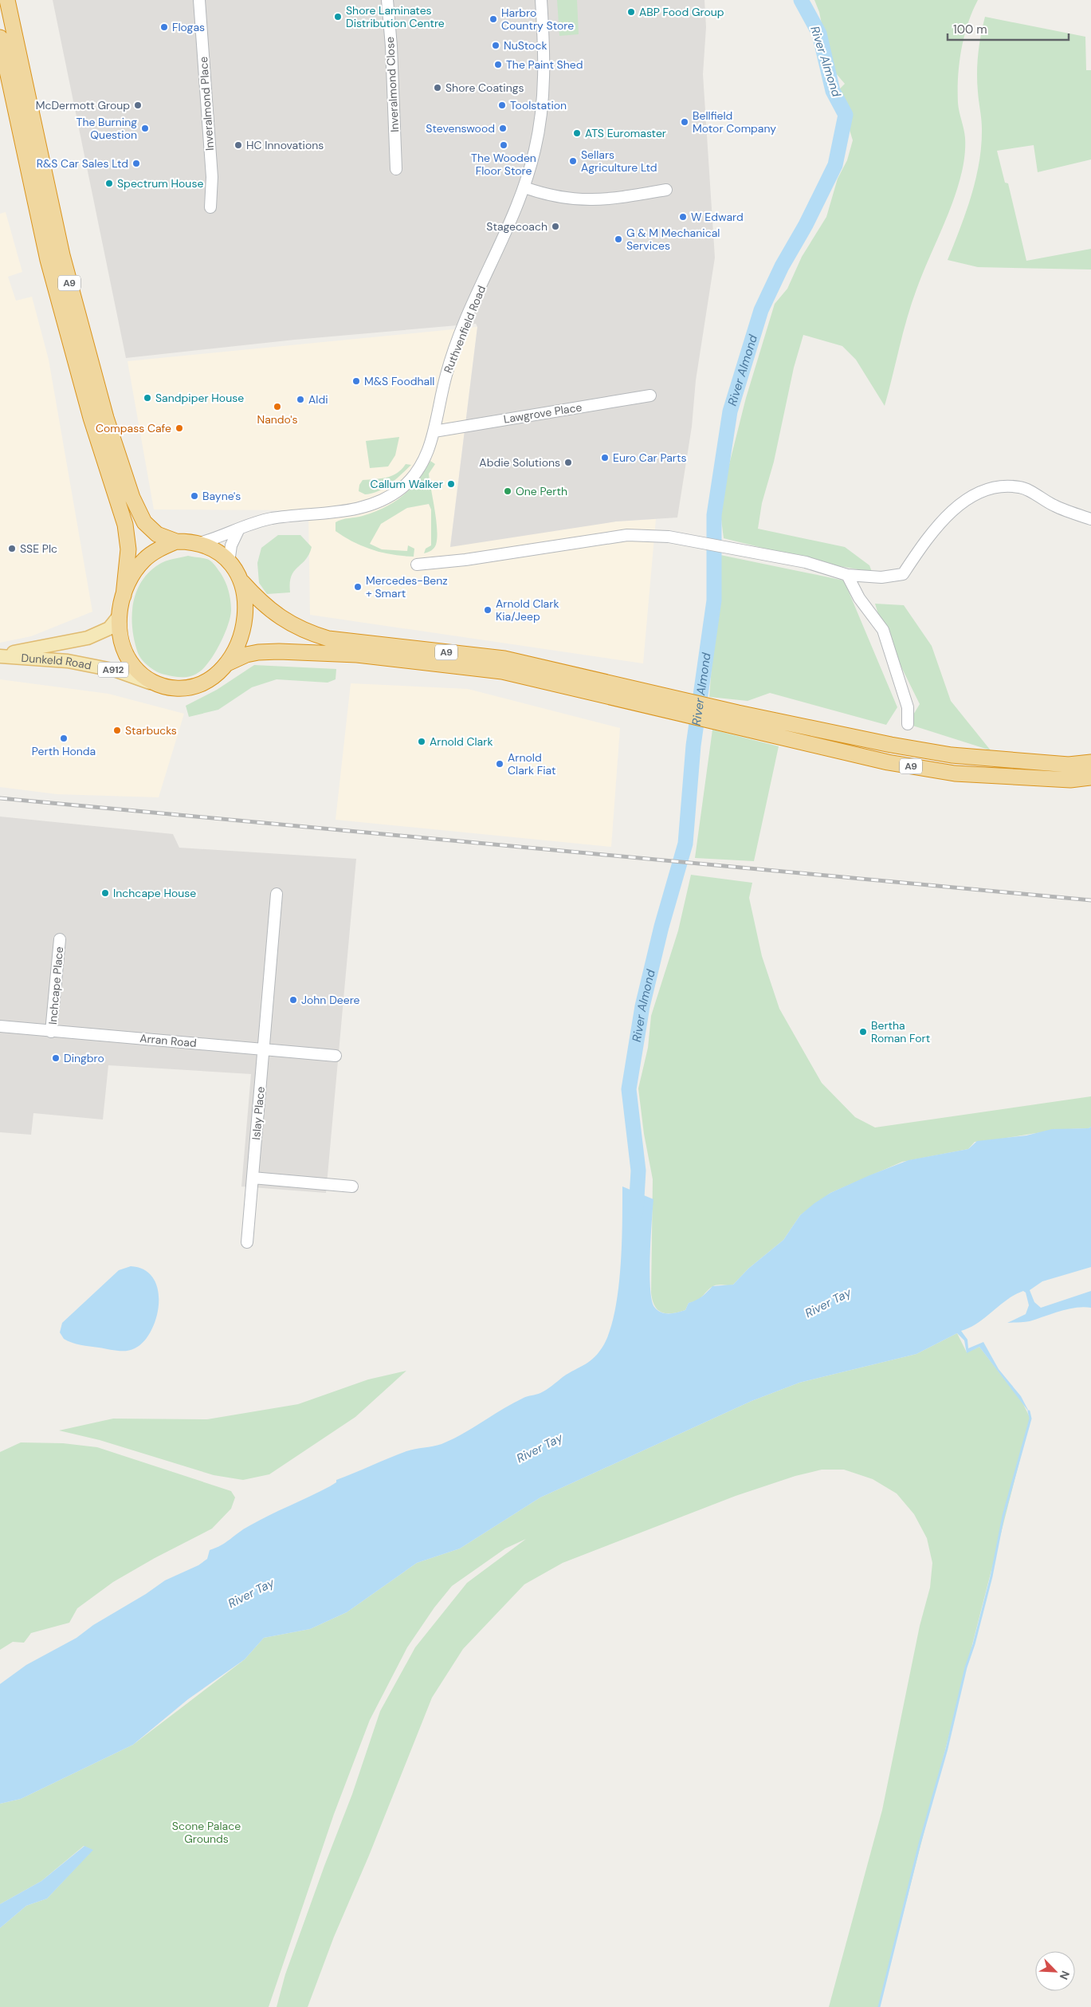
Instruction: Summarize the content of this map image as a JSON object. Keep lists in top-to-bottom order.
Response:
{
  "streets": {
    "highway": ["A9"],
    "main road": ["Dunkeld Road", "A912"],
    "street": [
      "Inveralmond Close",
      "Inveralmond Place",
      "Ruthvenfield Road",
      "Lawgrove Place",
      "Inchcape Place",
      "Arran Road",
      "Islay Place"
    ]
  },
  "crossings": [
    ["A9", "Ruthvenfield Road"],
    ["A9", "Dunkeld Road"],
    ["Ruthvenfield Road", "Lawgrove Place"],
    ["Ruthvenfield Road", "Dunkeld Road"],
    ["Inchcape Place", "Arran Road"],
    ["Arran Road", "Islay Place"]
  ],
  "water": ["River Almond", "River Tay"],
  "parks": ["Scone Palace Grounds"],
  "places": [
    "ABP Food Group",
    "Shore Laminates Distribution Centre",
    "Harbro Country Store",
    "Flogas",
    "NuStock",
    "The Paint Shed",
    "Shore Coatings",
    "McDermott Group",
    "Toolstation",
    "Bellfield Motor Company",
    "The Burning Question",
    "Stevenswood",
    "ATS Euromaster",
    "HC Innovations",
    "The Wooden Floor Store",
    "Sellars Agriculture Ltd",
    "R&S Car Sales Ltd",
    "Spectrum House",
    "W Edward",
    "Stagecoach",
    "G & M Mechanical Services",
    "M&S Foodhall",
    "Sandpiper House",
    "Aldi",
    "Nando's",
    "Compass Cafe",
    "Euro Car Parts",
    "Abdie Solutions",
    "Callum Walker",
    "One Perth",
    "Bayne's",
    "SSE Plc",
    "Mercedes-Benz + Smart",
    "Arnold Clark Kia/Jeep",
    "Starbucks",
    "Perth Honda",
    "Arnold Clark",
    "Arnold Clark Fiat",
    "Inchcape House",
    "John Deere",
    "Bertha Roman Fort",
    "Dingbro"
  ],
  "scale_bar": "100 m",
  "north": "bottom right"
}
